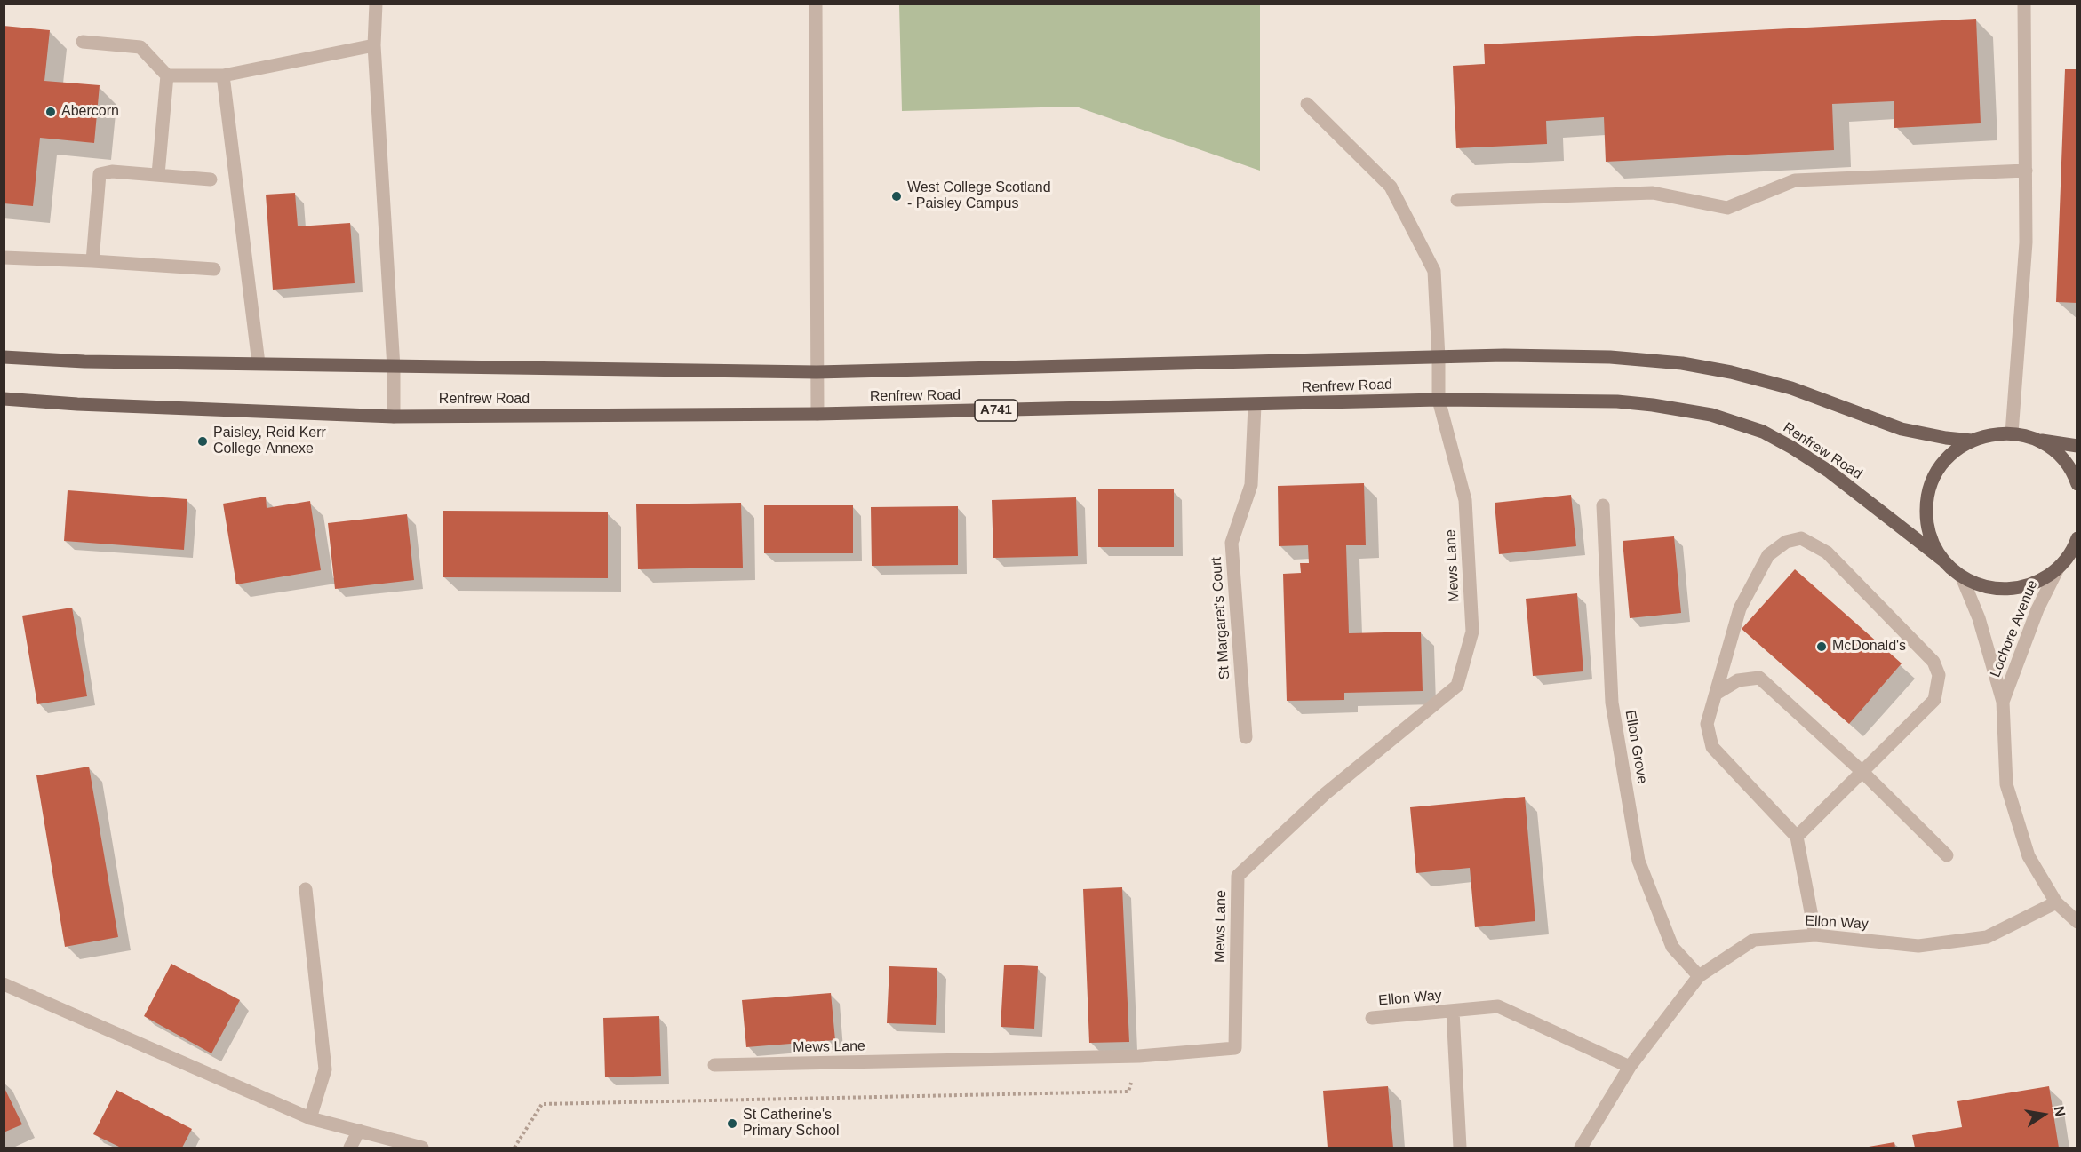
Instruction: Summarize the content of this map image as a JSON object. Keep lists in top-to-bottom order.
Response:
{
  "streets": {
    "main road": ["Renfrew Road", "A741"],
    "street": [
      "Mews Lane",
      "St Margaret's Court",
      "Lochore Avenue",
      "Ellon Grove",
      "Ellon Way"
    ]
  },
  "crossings": [
    ["Renfrew Road", "Mews Lane"],
    ["Renfrew Road", "St Margaret's Court"],
    ["Renfrew Road", "Lochore Avenue"],
    ["Lochore Avenue", "Ellon Way"],
    ["Ellon Grove", "Ellon Way"]
  ],
  "places": [
    "Abercorn",
    "West College Scotland - Paisley Campus",
    "Paisley, Reid Kerr College Annexe",
    "McDonald's",
    "St Catherine's Primary School"
  ],
  "north": "right"
}
